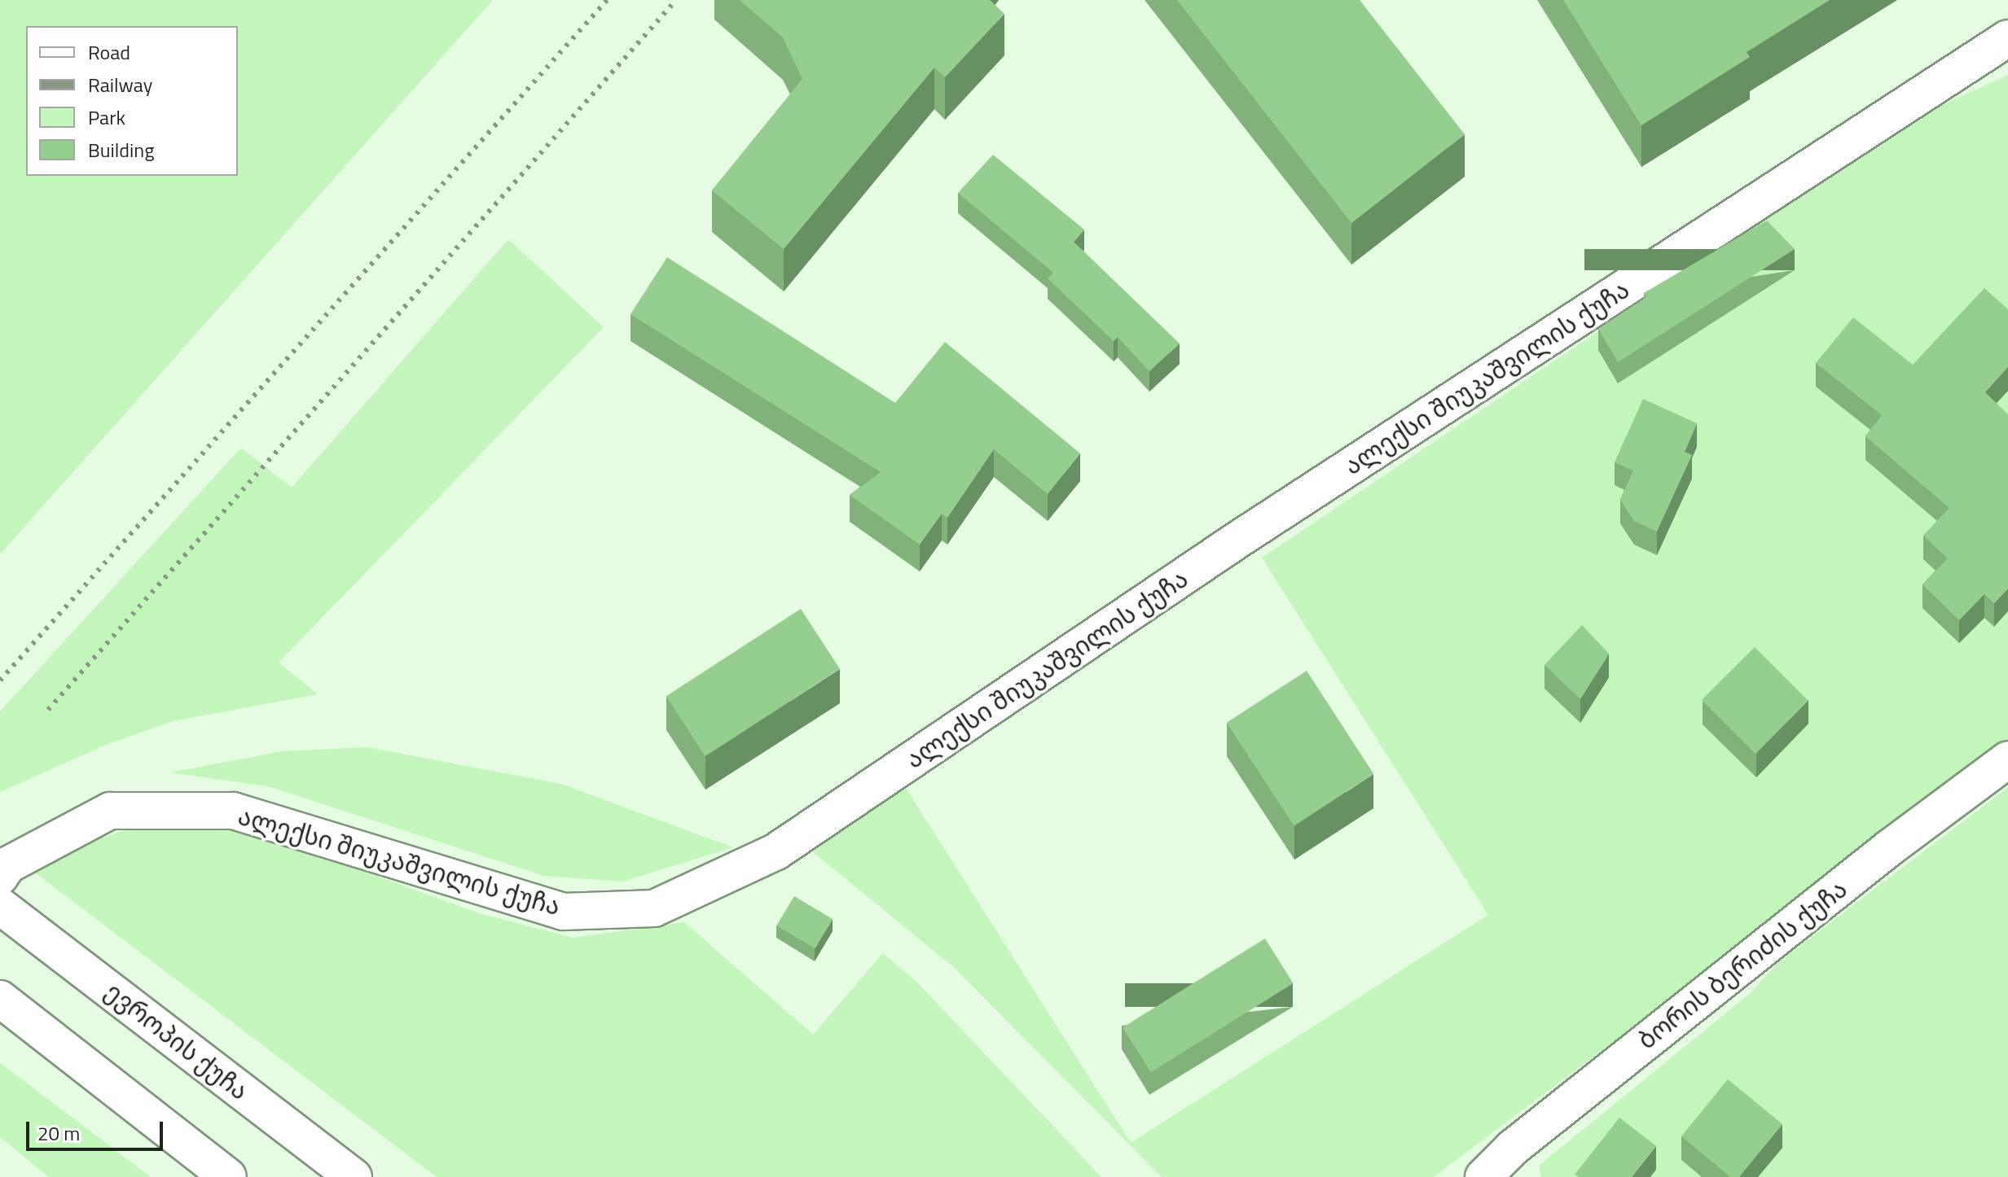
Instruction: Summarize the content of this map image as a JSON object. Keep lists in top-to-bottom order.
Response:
{
  "streets": {
    "street": ["ალექსი შიუკაშვილის ქუჩა", "ბორის ბერიძის ქუჩა", "ევროპის ქუჩა"]
  },
  "legend": [
    "Road",
    "Railway",
    "Park",
    "Building"
  ],
  "scale_bar": "20 m"
}
